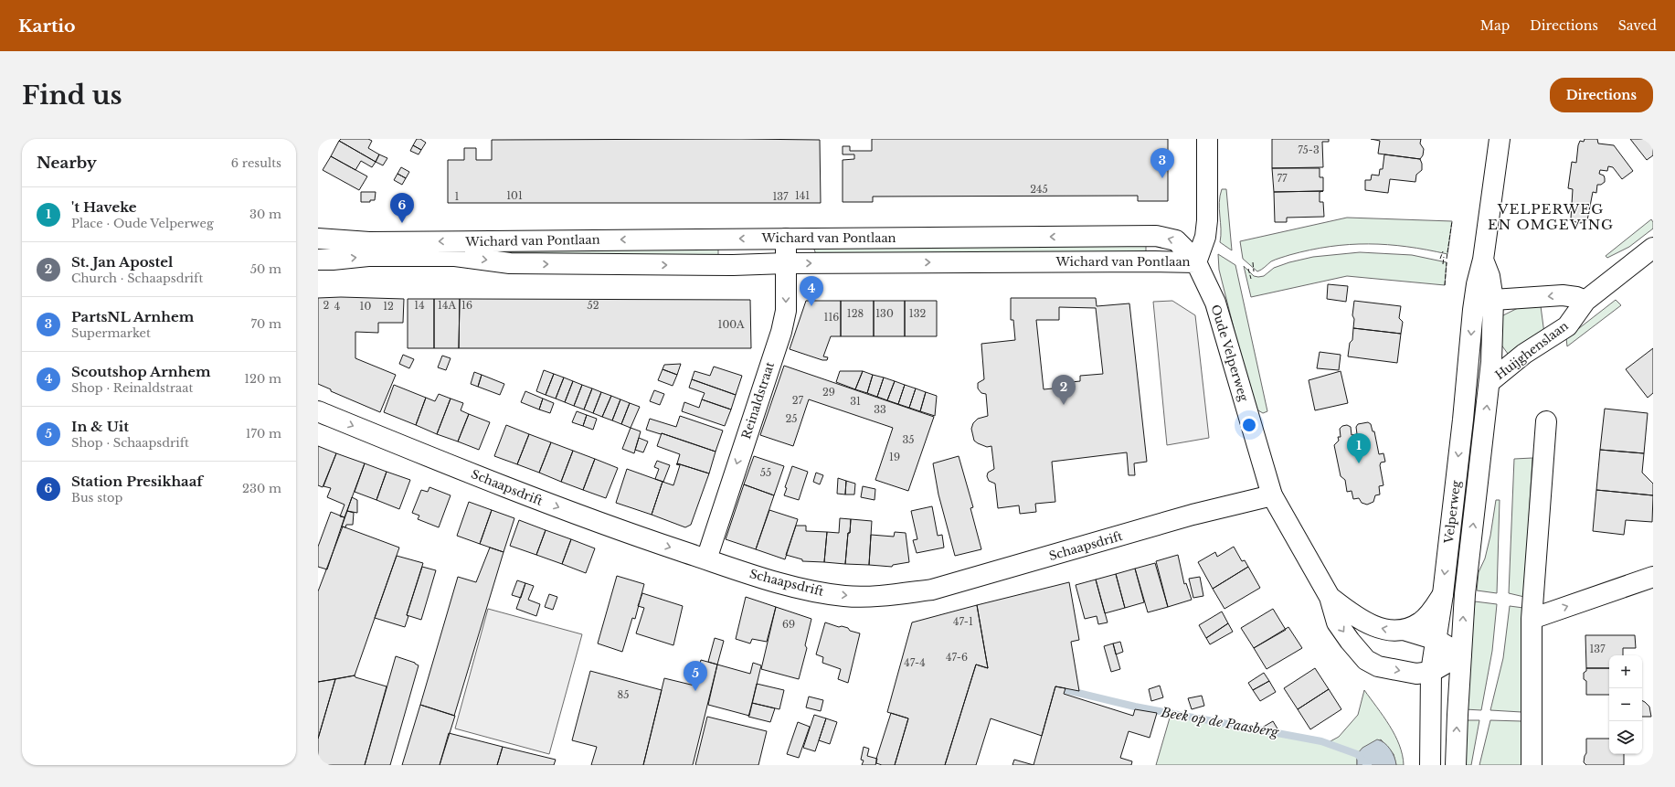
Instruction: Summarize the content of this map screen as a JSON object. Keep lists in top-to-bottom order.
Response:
{
  "streets": {
    "street": [
      "Wichard van Pontlaan",
      "Huijghenslaan",
      "Oude Velperweg",
      "Reinaldstraat",
      "Schaapsdrift",
      "Velperweg"
    ]
  },
  "crossings": [
    ["Wichard van Pontlaan", "Oude Velperweg"],
    ["Wichard van Pontlaan", "Reinaldstraat"],
    ["Huijghenslaan", "Velperweg"],
    ["Oude Velperweg", "Schaapsdrift"],
    ["Oude Velperweg", "Velperweg"],
    ["Reinaldstraat", "Schaapsdrift"]
  ],
  "one_way": ["Reinaldstraat", "Schaapsdrift"],
  "districts": ["VELPERWEG EN OMGEVING"],
  "water": ["Beek op de Paasberg"],
  "house_numbers": [
    "75-3",
    "77",
    "245",
    "101",
    "141",
    "1",
    "137",
    "2",
    "14",
    "14A",
    "16",
    "52",
    "4",
    "10",
    "12",
    "128",
    "130",
    "132",
    "116",
    "100A",
    "29",
    "27",
    "31",
    "33",
    "25",
    "35",
    "19",
    "55",
    "47-1",
    "69",
    "137",
    "47-6",
    "47-4",
    "85"
  ],
  "page": {
    "header": "Kartio",
    "nav": ["Map", "Directions", "Saved"],
    "buttons": "Directions",
    "title": "Find us",
    "heading": ["Nearby", "6 results"],
    "pins": [
      "3",
      "6",
      "4",
      "2",
      "1",
      "5"
    ],
    "list": [
      {
        "mark": "1",
        "name": "'t Haveke",
        "note": "Place · Oude Velperweg",
        "value": "30 m"
      },
      {
        "mark": "2",
        "name": "St. Jan Apostel",
        "note": "Church · Schaapsdrift",
        "value": "50 m"
      },
      {
        "mark": "3",
        "name": "PartsNL Arnhem",
        "note": "Supermarket",
        "value": "70 m"
      },
      {
        "mark": "4",
        "name": "Scoutshop Arnhem",
        "note": "Shop · Reinaldstraat",
        "value": "120 m"
      },
      {
        "mark": "5",
        "name": "In & Uit",
        "note": "Shop · Schaapsdrift",
        "value": "170 m"
      },
      {
        "mark": "6",
        "name": "Station Presikhaaf",
        "note": "Bus stop",
        "value": "230 m"
      }
    ],
    "map_buttons": ["+", "−"]
  }
}
